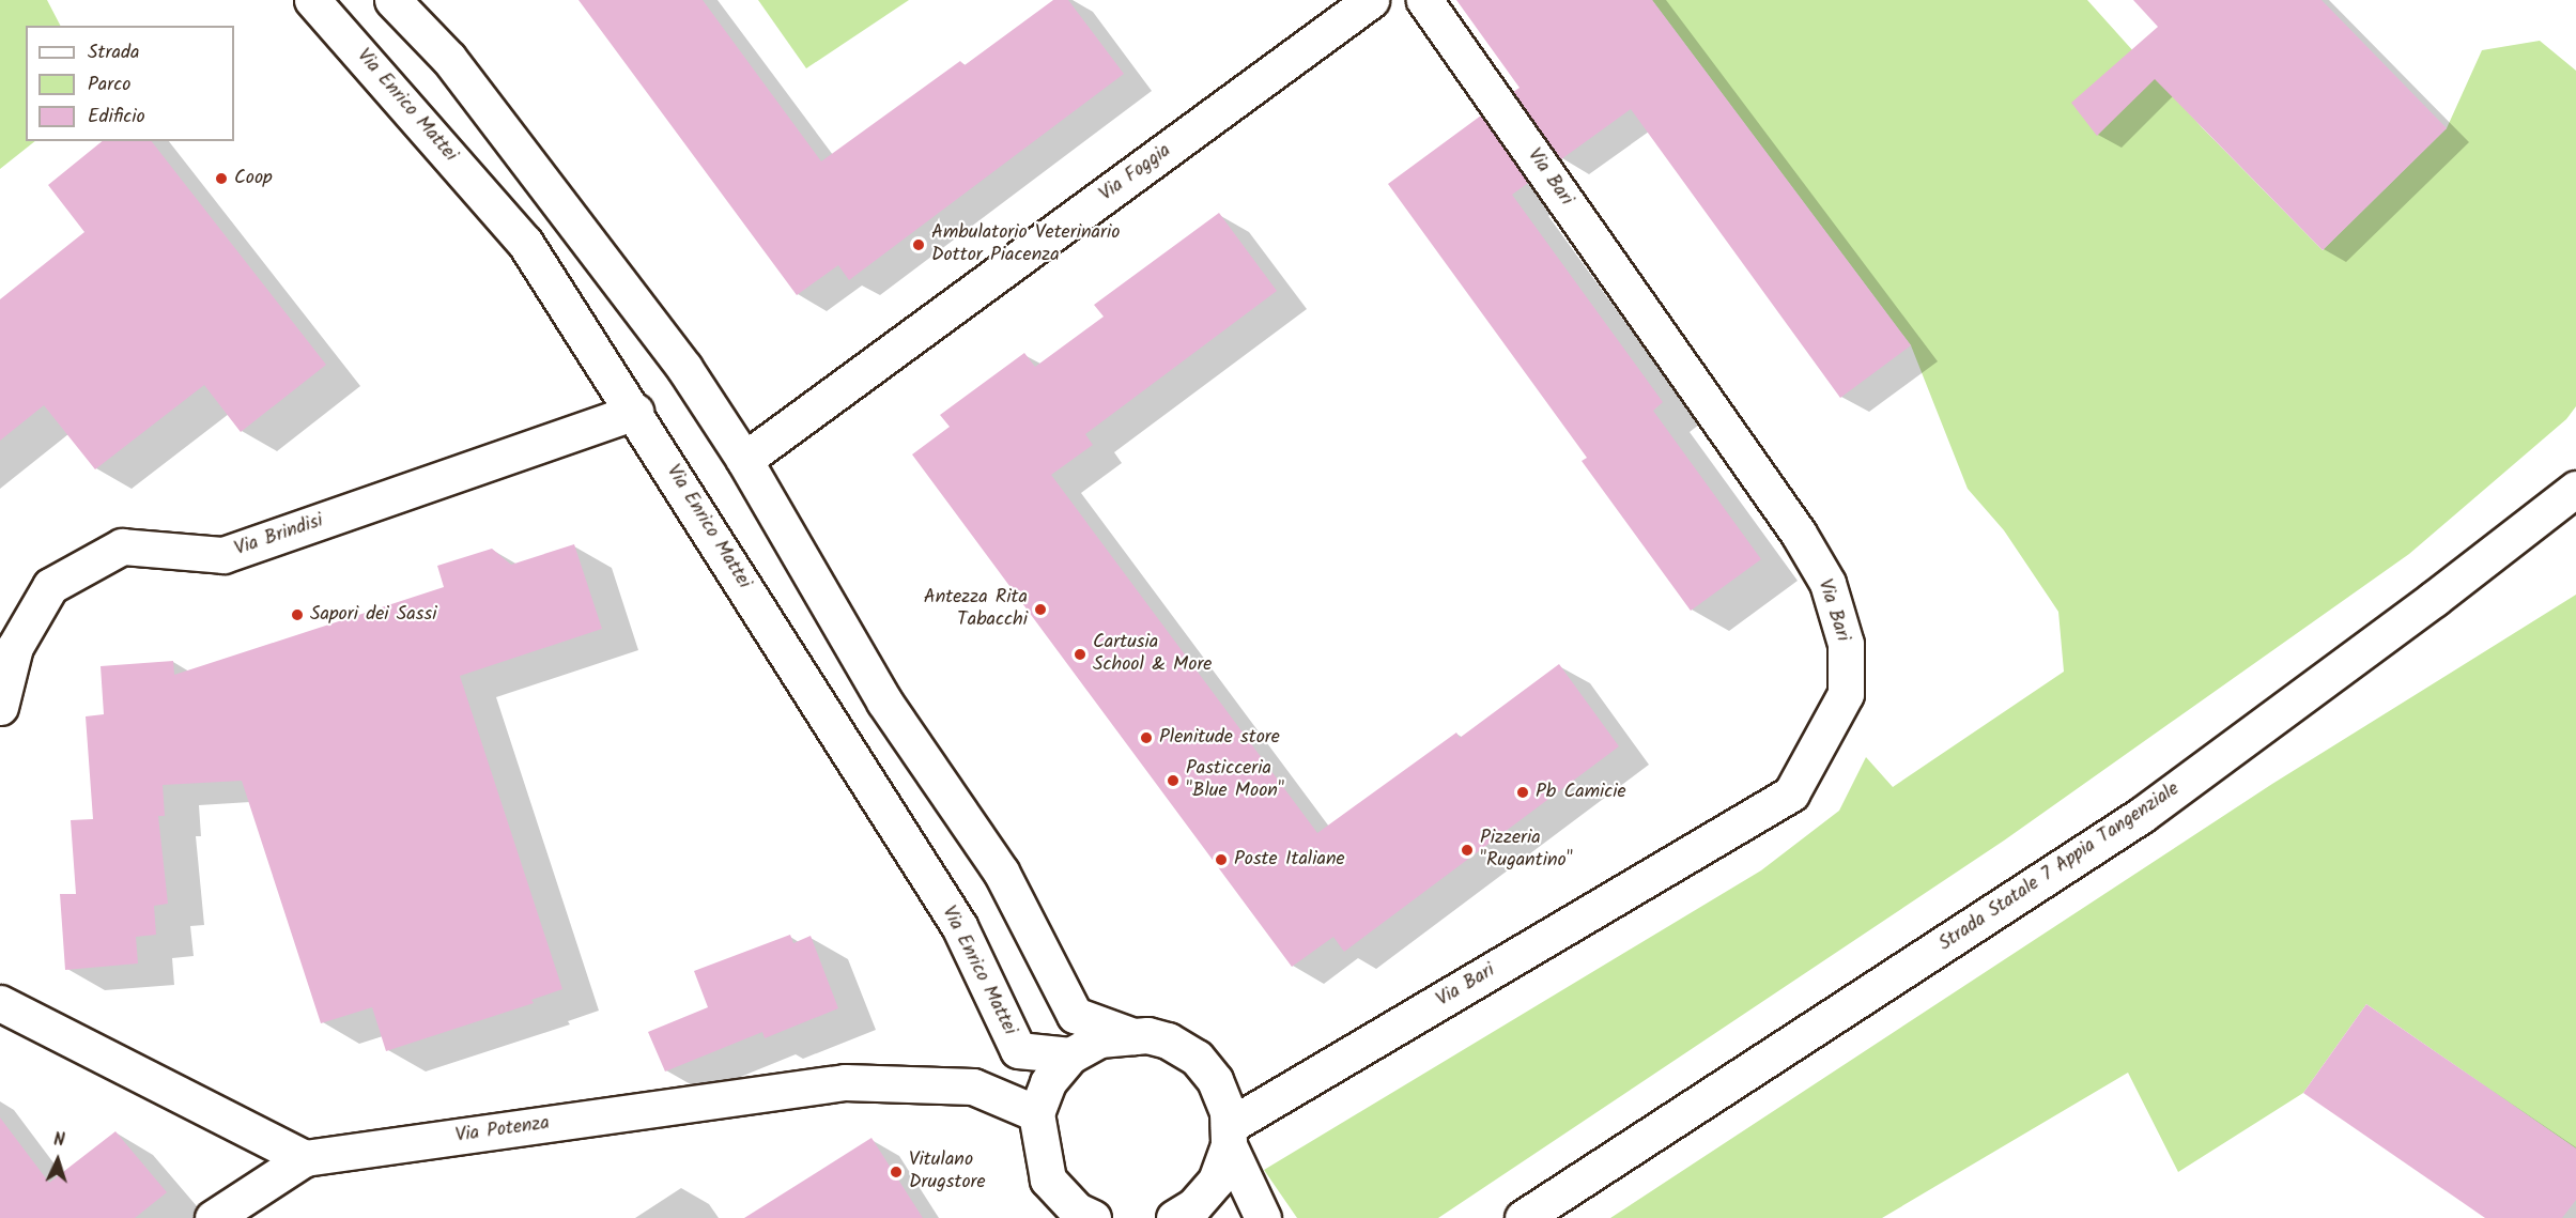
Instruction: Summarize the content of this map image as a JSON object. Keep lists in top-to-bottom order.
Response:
{
  "streets": {
    "main road": [
      "Via Enrico Mattei",
      "Via Foggia",
      "Via Bari",
      "Via Brindisi",
      "Strada Statale 7 Appia Tangenziale",
      "Via Potenza"
    ]
  },
  "crossings": [
    ["Via Enrico Mattei", "Via Brindisi"]
  ],
  "places": [
    "Coop",
    "Ambulatorio Veterinario Dottor Piacenza",
    "Antezza Rita Tabacchi",
    "Sapori dei Sassi",
    "Cartusia School & More",
    "Plenitude store",
    "Pasticceria \"Blue Moon\"",
    "Pb Camicie",
    "Pizzeria \"Rugantino\"",
    "Poste Italiane",
    "Vitulano Drugstore"
  ],
  "legend": ["Strada", "Parco", "Edificio"],
  "north": "top"
}
